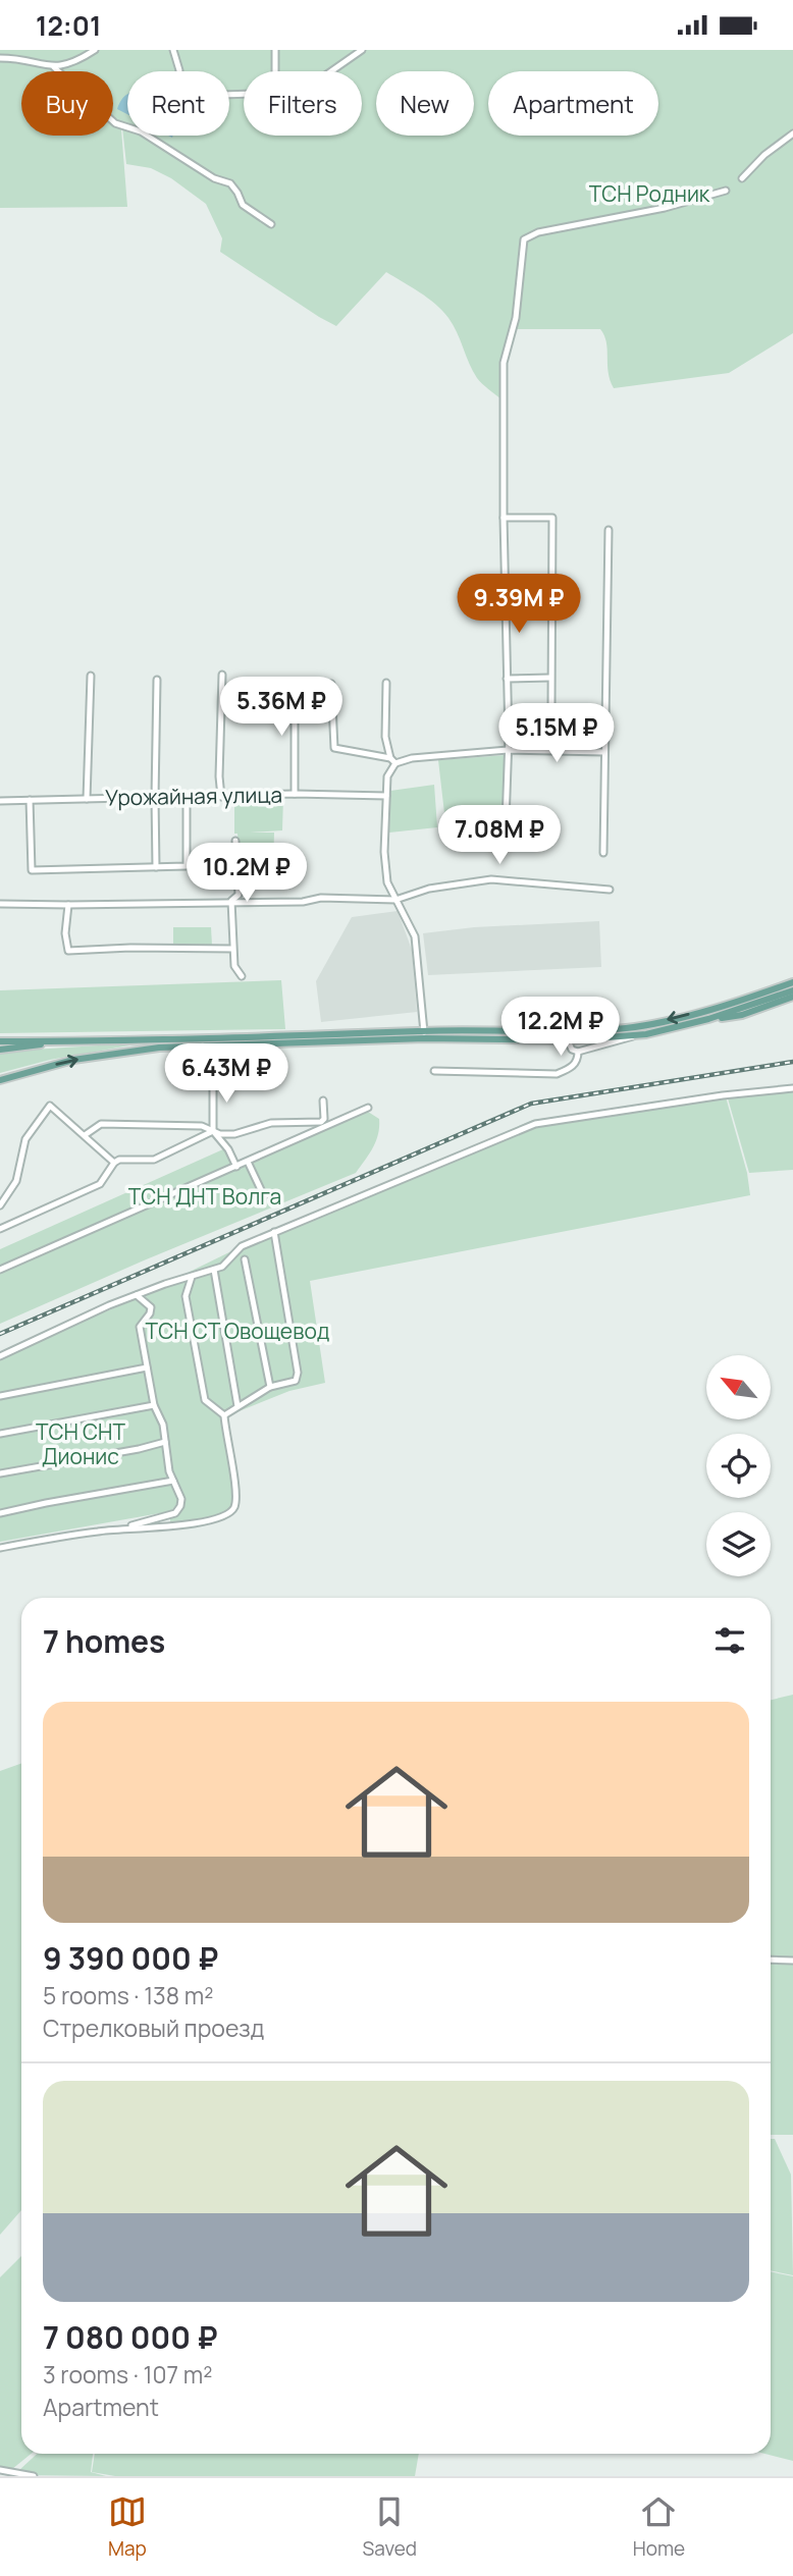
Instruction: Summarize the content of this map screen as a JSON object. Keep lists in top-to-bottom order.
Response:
{
  "streets": {
    "street": ["Урожайная улица"]
  },
  "parks": [
    "ТСН Родник",
    "ТСН ДНТ Волга",
    "ТСН СТ Овощевод",
    "ТСН СНТ Дионис"
  ],
  "north": "top left",
  "page": {
    "status": "12:01",
    "chip": [
      "Buy",
      "Rent",
      "Filters",
      "New",
      "Apartment"
    ],
    "price": [
      "9.39M ₽",
      "5.36M ₽",
      "5.15M ₽",
      "7.08M ₽",
      "10.2M ₽",
      "12.2M ₽",
      "6.43M ₽"
    ],
    "heading": "7 homes",
    "list": [
      {
        "name": "9 390 000 ₽",
        "note": "5 rooms · 138 m² · Стрелковый проезд"
      },
      {
        "name": "7 080 000 ₽",
        "note": "3 rooms · 107 m² · Apartment"
      }
    ],
    "tabs": ["Map", "Saved", "Home"]
  }
}
